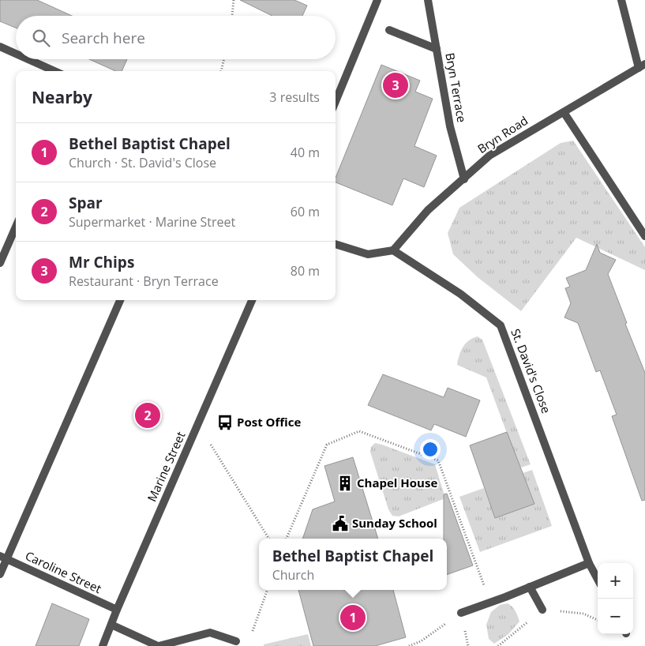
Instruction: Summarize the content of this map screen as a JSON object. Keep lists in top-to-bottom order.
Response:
{
  "streets": {
    "street": [
      "Bryn Terrace",
      "Bryn Road",
      "St. David's Close",
      "Marine Street",
      "Caroline Street"
    ]
  },
  "crossings": [
    ["Bryn Terrace", "Bryn Road"],
    ["Bryn Road", "St. David's Close"],
    ["Marine Street", "Caroline Street"]
  ],
  "places": {
    "bus stop": ["Post Office"],
    "building": ["Chapel House"],
    "public building": ["Sunday School"]
  },
  "page": {
    "search": "Search here",
    "pins": ["3", "2", "1"],
    "heading": ["Nearby", "3 results"],
    "list": [
      {
        "mark": "1",
        "name": "Bethel Baptist Chapel",
        "note": "Church · St. David's Close",
        "value": "40 m"
      },
      {
        "mark": "2",
        "name": "Spar",
        "note": "Supermarket · Marine Street",
        "value": "60 m"
      },
      {
        "mark": "3",
        "name": "Mr Chips",
        "note": "Restaurant · Bryn Terrace",
        "value": "80 m"
      }
    ],
    "popup": ["Bethel Baptist Chapel", "Church"],
    "map_buttons": ["+", "−"]
  }
}
